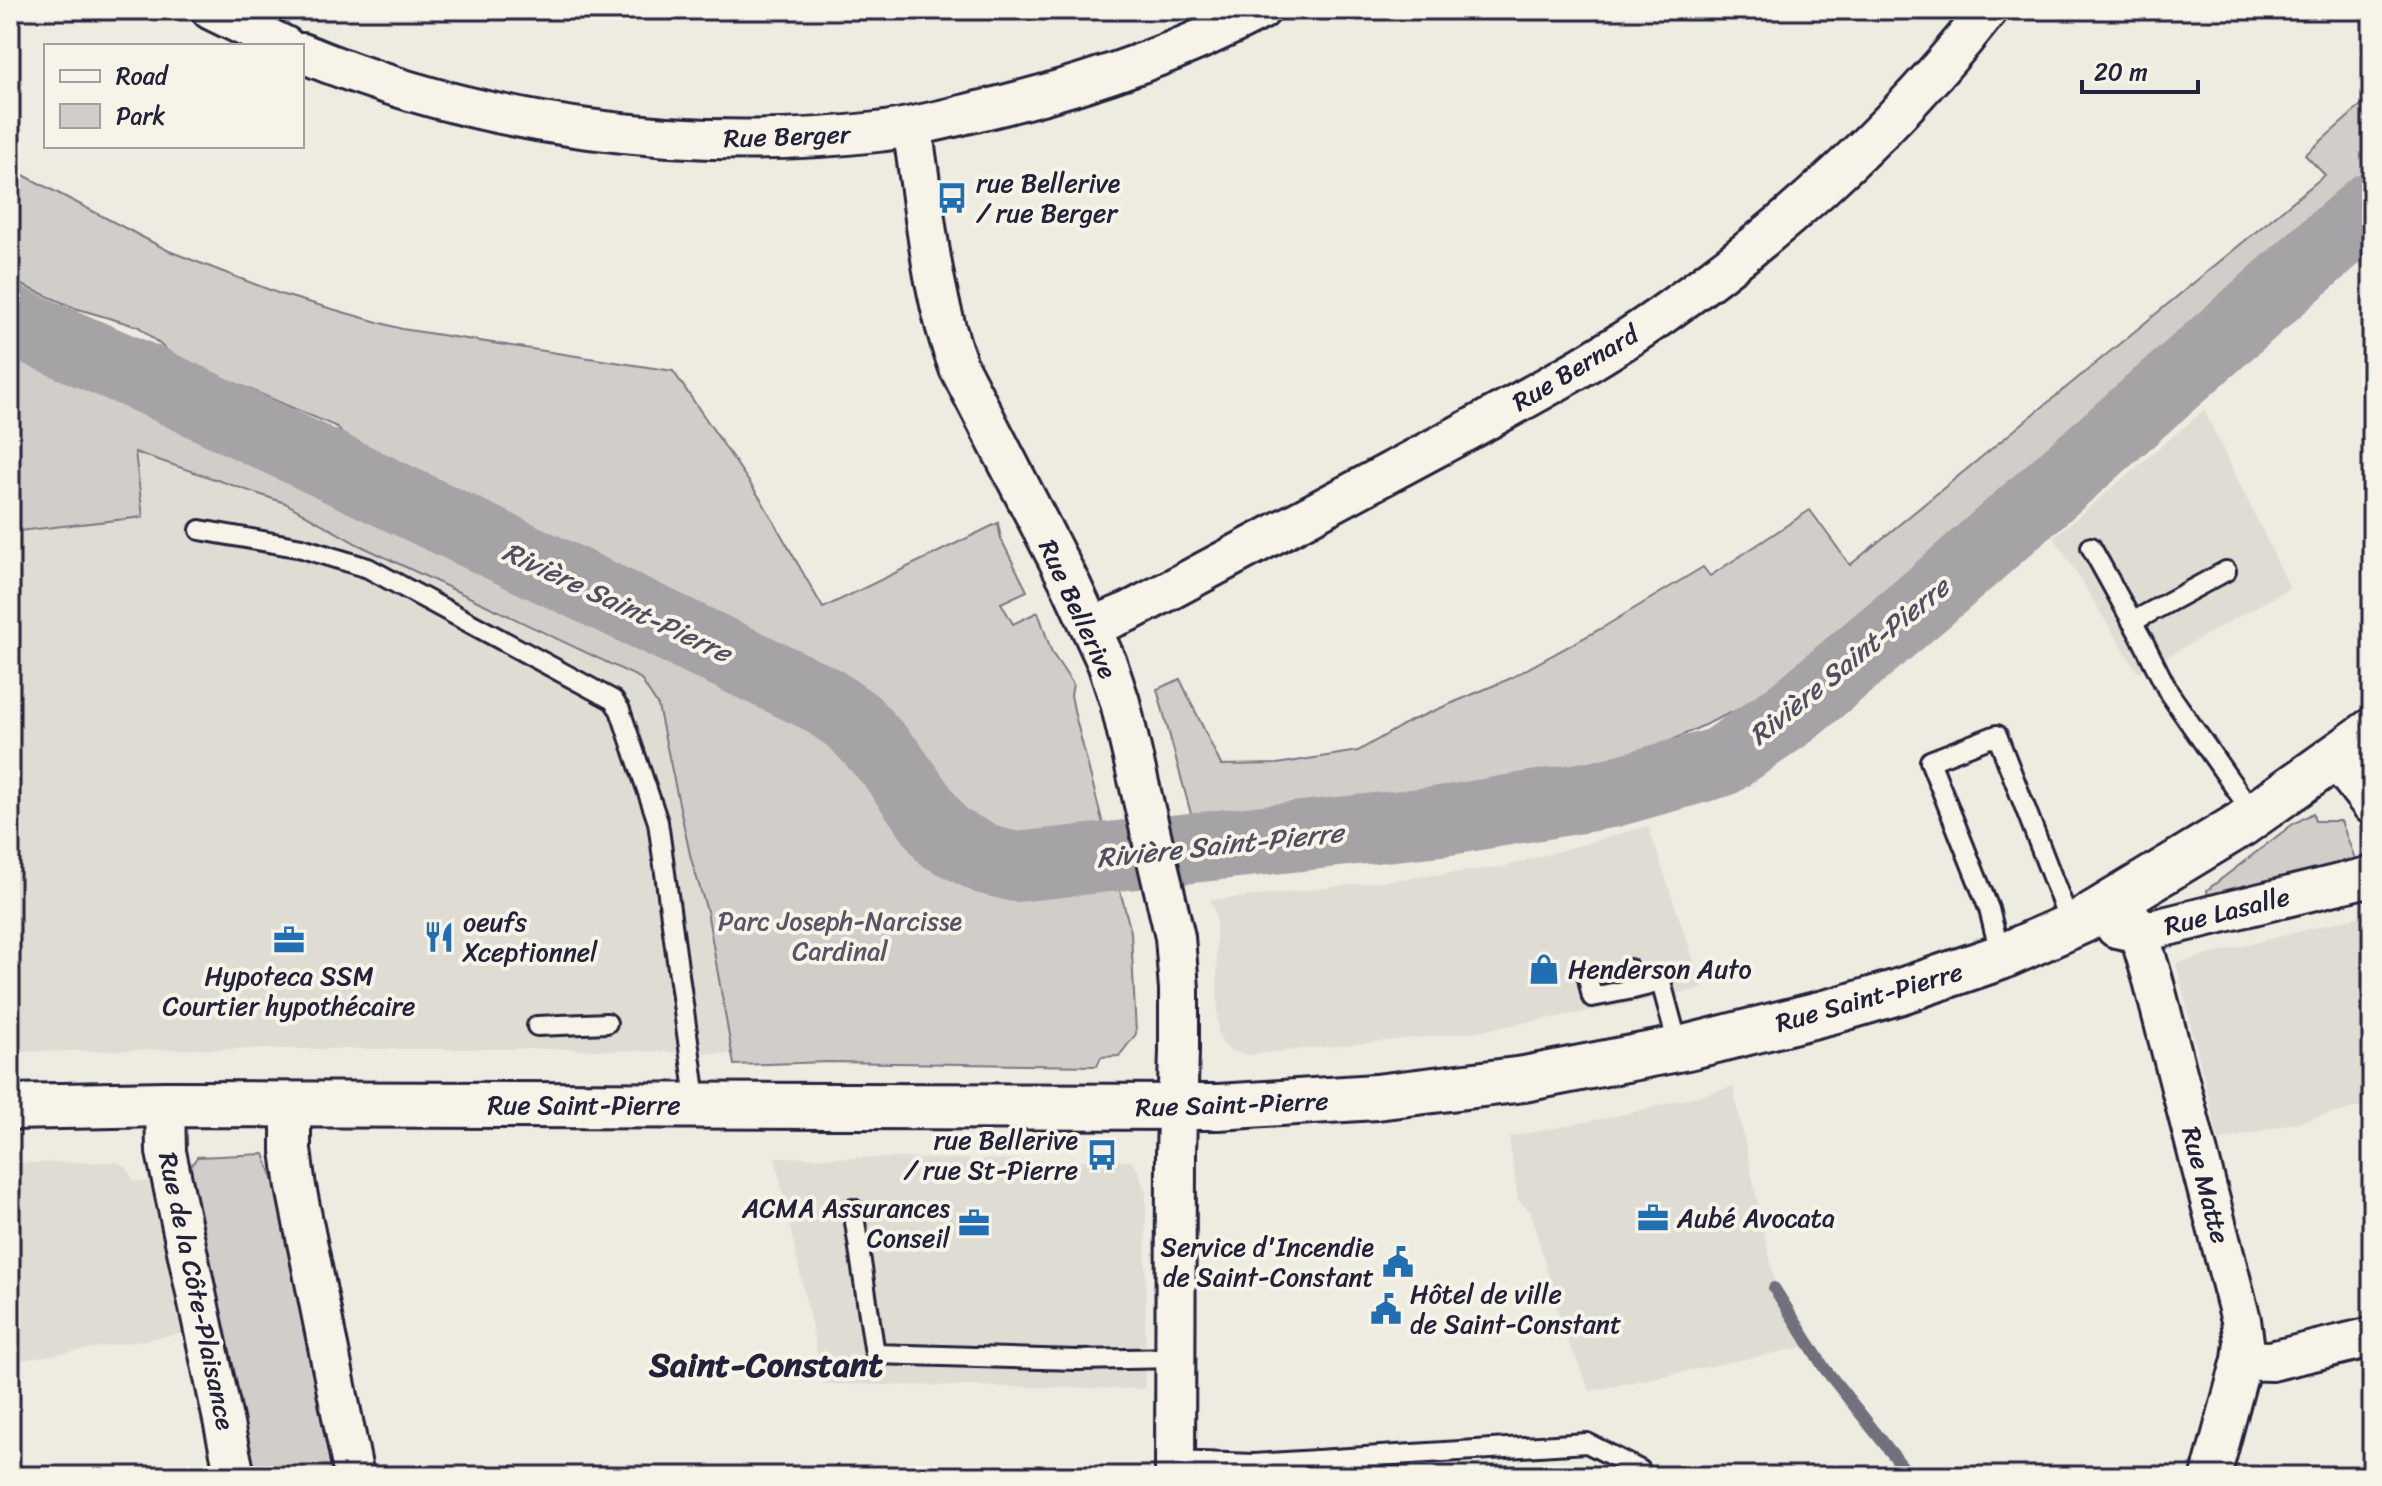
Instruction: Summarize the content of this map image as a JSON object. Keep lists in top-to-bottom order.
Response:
{
  "streets": {
    "main road": ["Rue Saint-Pierre"],
    "street": [
      "Rue Berger",
      "Rue Bernard",
      "Rue Bellerive",
      "Rue Lasalle",
      "Rue Matte",
      "Rue de la Côte-Plaisance"
    ]
  },
  "crossings": [
    ["Rue Berger", "Rue Bellerive"],
    ["Rue Bernard", "Rue Bellerive"],
    ["Rue Bellerive", "Rue Saint-Pierre"],
    ["Rue Lasalle", "Rue Saint-Pierre"],
    ["Rue Lasalle", "Rue Matte"],
    ["Rue Saint-Pierre", "Rue Matte"],
    ["Rue Saint-Pierre", "Rue de la Côte-Plaisance"]
  ],
  "districts": ["Saint-Constant"],
  "water": ["Rivière Saint-Pierre"],
  "parks": ["Parc Joseph-Narcisse Cardinal"],
  "places": {
    "bus stop": ["rue Bellerive / rue Berger", "rue Bellerive / rue St-Pierre"],
    "restaurant": ["oeufs Xceptionnel"],
    "office": ["Hypoteca SSM Courtier hypothécaire", "Aubé Avocata", "ACMA Assurances Conseil"],
    "shop": ["Henderson Auto"],
    "public building": ["Service d'Incendie de Saint-Constant", "Hôtel de ville de Saint-Constant"]
  },
  "legend": ["Road", "Park"],
  "scale_bar": "20 m"
}
